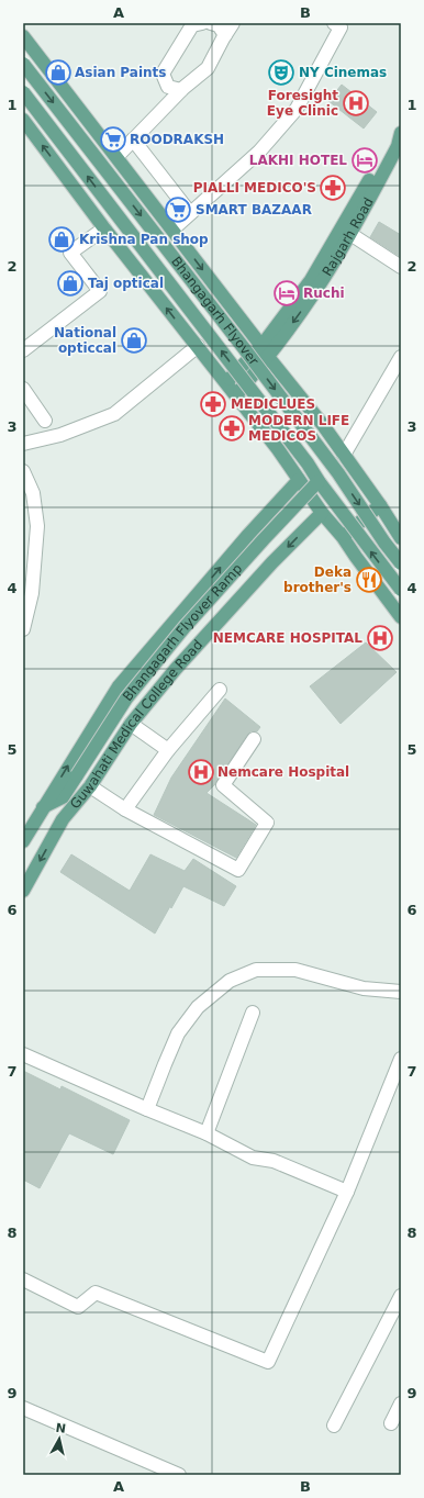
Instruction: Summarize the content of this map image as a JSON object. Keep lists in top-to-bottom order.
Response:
{
  "streets": {
    "main road": [
      "Rajgarh Road",
      "Bhangagarh Flyover",
      "Bhangagarh Flyover Ramp",
      "Guwahati Medical College Road"
    ]
  },
  "crossings": [
    ["Bhangagarh Flyover", "Bhangagarh Flyover Ramp"]
  ],
  "places": {
    "shop": [
      "Asian Paints",
      "Krishna Pan shop",
      "Taj optical",
      "National opticcal"
    ],
    "theatre": ["NY Cinemas"],
    "hospital": ["Foresight Eye Clinic", "NEMCARE HOSPITAL", "Nemcare Hospital"],
    "supermarket": ["ROODRAKSH", "SMART BAZAAR"],
    "hotel": ["LAKHI HOTEL", "Ruchi"],
    "pharmacy": ["PIALLI MEDICO'S", "MEDICLUES", "MODERN LIFE MEDICOS"],
    "restaurant": ["Deka brother's"]
  },
  "north": "top",
  "grid": {
    "columns": ["A", "B"],
    "rows": [
      "1",
      "2",
      "3",
      "4",
      "5",
      "6",
      "7",
      "8",
      "9"
    ]
  }
}
